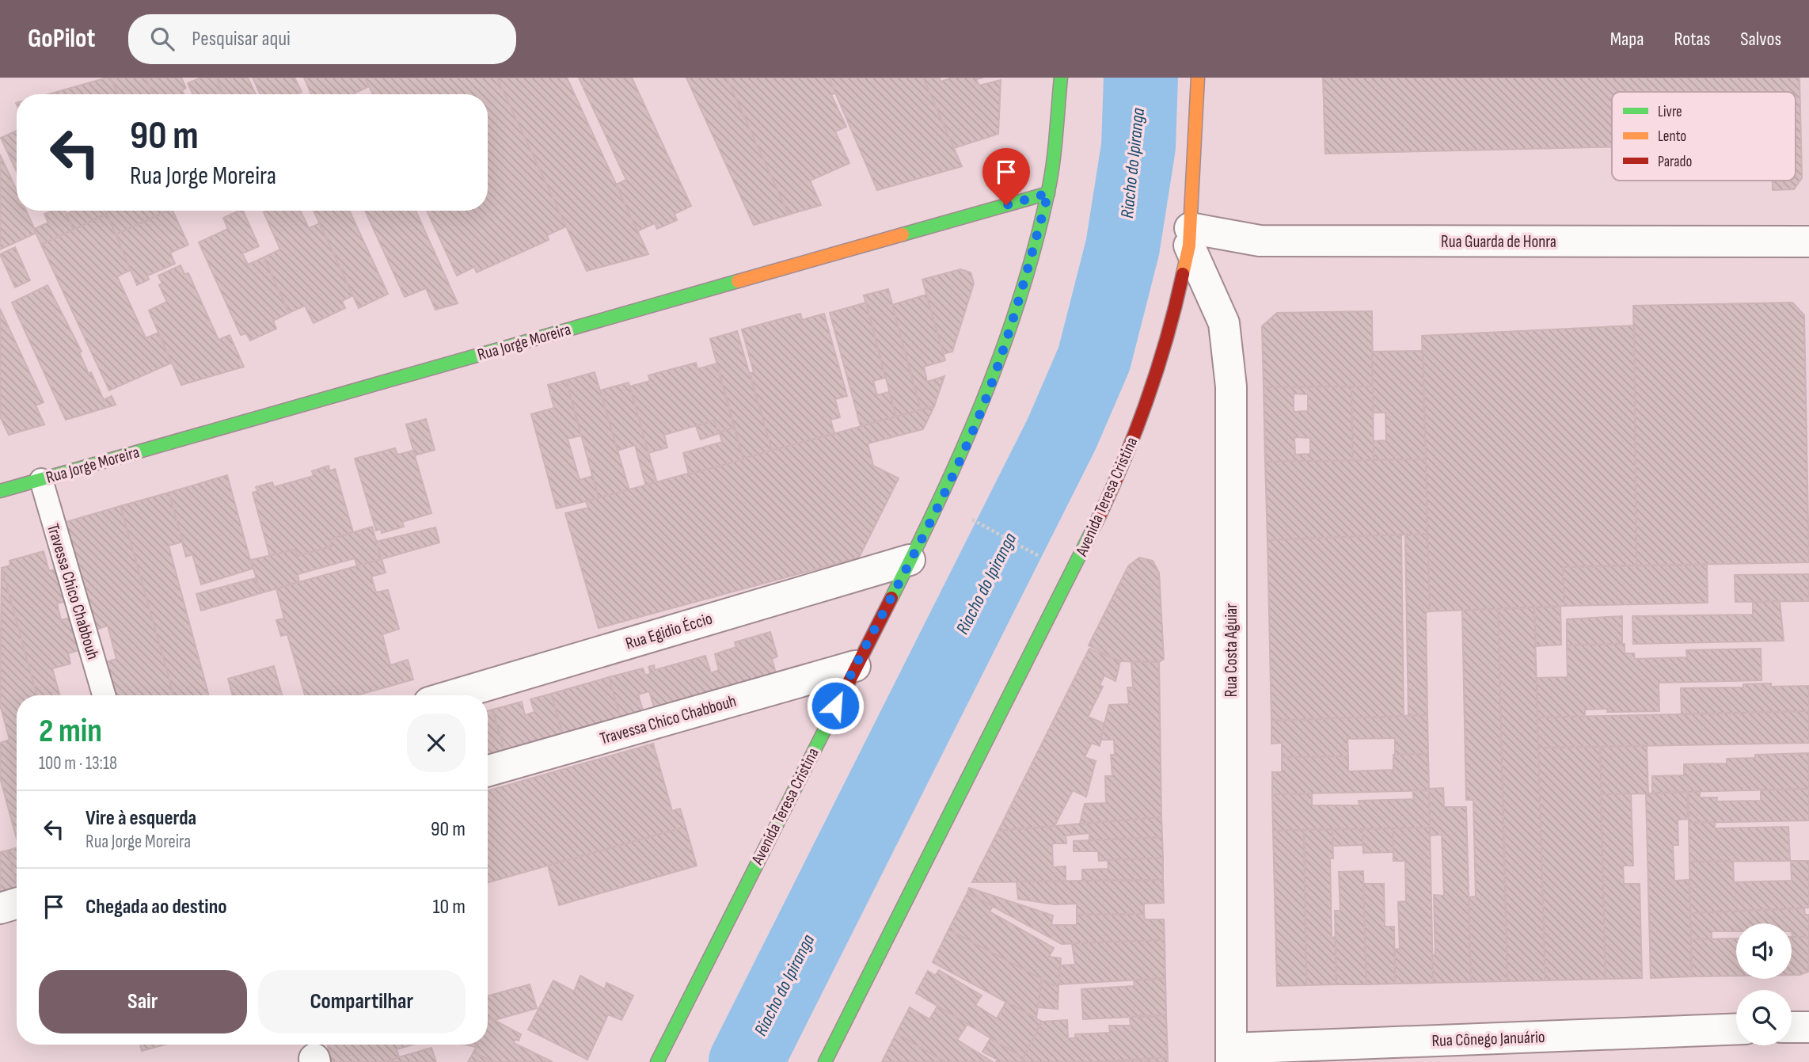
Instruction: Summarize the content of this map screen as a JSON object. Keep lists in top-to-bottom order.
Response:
{
  "streets": {
    "main road": ["Rua Jorge Moreira", "Avenida Teresa Cristina"],
    "street": [
      "Rua Guarda de Honra",
      "Travessa Chico Chabbouh",
      "Rua Egidio Éccio",
      "Rua Costa Aguiar",
      "Rua Cônego Januário"
    ]
  },
  "crossings": [
    ["Rua Guarda de Honra", "Avenida Teresa Cristina"],
    ["Rua Guarda de Honra", "Rua Costa Aguiar"],
    ["Rua Jorge Moreira", "Avenida Teresa Cristina"],
    ["Rua Jorge Moreira", "Travessa Chico Chabbouh"],
    ["Avenida Teresa Cristina", "Travessa Chico Chabbouh"],
    ["Avenida Teresa Cristina", "Rua Egidio Éccio"],
    ["Avenida Teresa Cristina", "Rua Costa Aguiar"],
    ["Rua Costa Aguiar", "Rua Cônego Januário"]
  ],
  "water": ["Riacho do Ipiranga"],
  "legend": ["Livre", "Lento", "Parado"],
  "page": {
    "header": "GoPilot",
    "search": "Pesquisar aqui",
    "nav": ["Mapa", "Rotas", "Salvos"],
    "turn": ["90 m", "Rua Jorge Moreira"],
    "heading": ["2 min", "100 m · 13:18"],
    "list": [
      {
        "name": "Vire à esquerda",
        "note": "Rua Jorge Moreira",
        "value": "90 m"
      },
      {
        "name": "Chegada ao destino",
        "value": "10 m"
      }
    ],
    "buttons": ["Sair", "Compartilhar"]
  }
}
